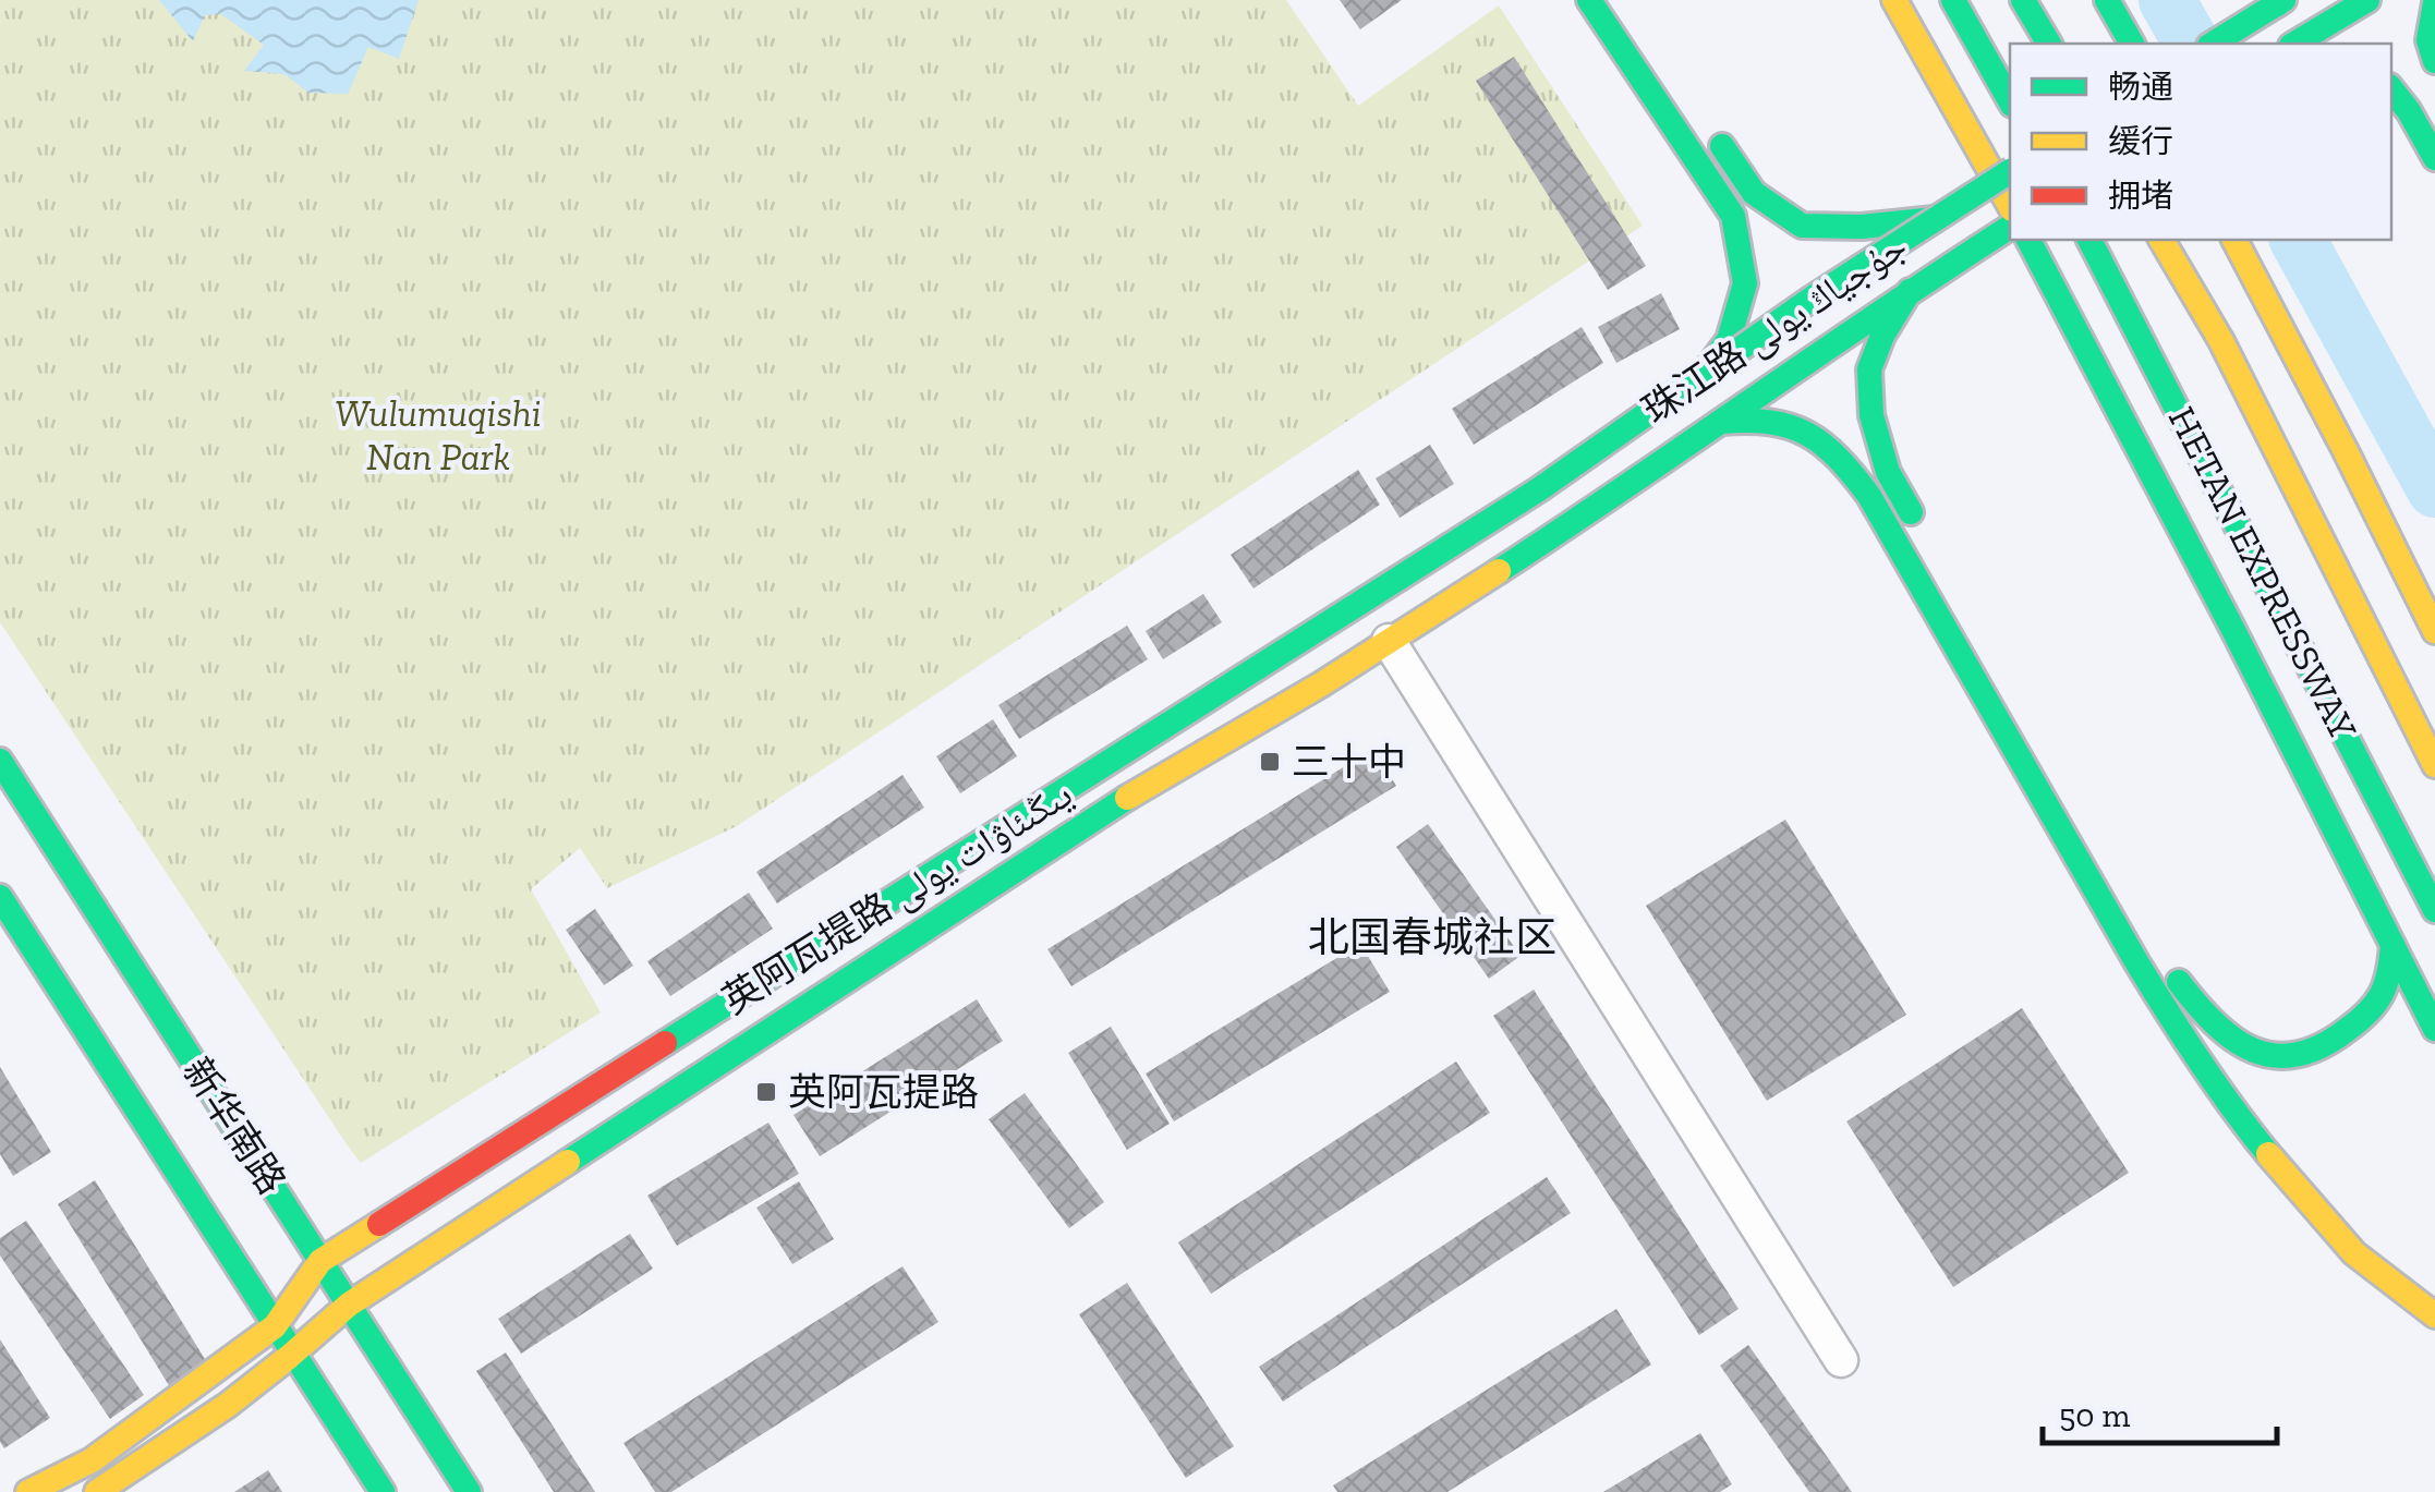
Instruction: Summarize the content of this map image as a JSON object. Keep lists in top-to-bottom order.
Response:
{
  "streets": {
    "main road": [
      "珠江路 جۇجياڭ يولى",
      "HETAN EXPRESSWAY",
      "英阿瓦提路 يىڭىئاۋات يولى",
      "新华南路"
    ]
  },
  "crossings": [
    ["珠江路 جۇجياڭ يولى", "英阿瓦提路 يىڭىئاۋات يولى"],
    ["英阿瓦提路 يىڭىئاۋات يولى", "新华南路"]
  ],
  "districts": ["北国春城社区"],
  "parks": ["Wulumuqishi Nan Park"],
  "places": {
    "transit": ["三十中", "英阿瓦提路"]
  },
  "legend": ["畅通", "缓行", "拥堵"],
  "scale_bar": "50 m"
}
